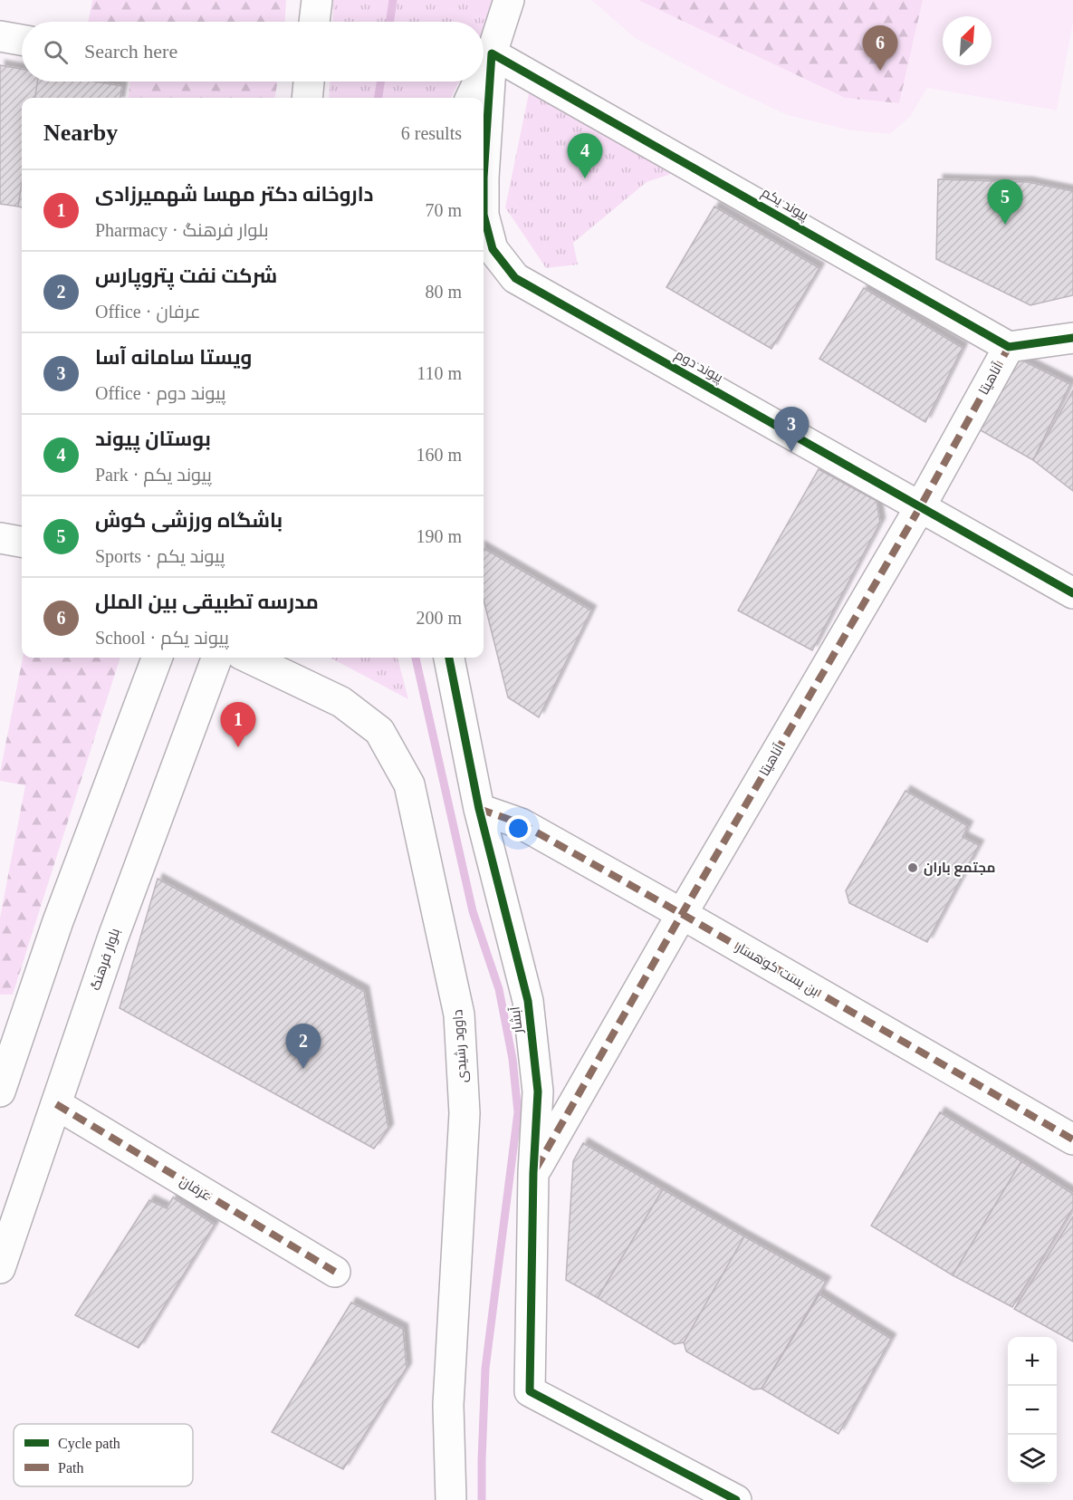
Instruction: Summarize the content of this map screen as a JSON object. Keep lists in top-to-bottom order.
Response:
{
  "streets": {
    "street": [
      "پیوند یکم",
      "پیوند دوم",
      "آناهیتا",
      "بلوار فرهنگ",
      "بن بست کوهسار",
      "آبشار",
      "داوود رشیدی",
      "عرفان"
    ]
  },
  "crossings": [
    ["پیوند یکم", "پیوند دوم"],
    ["پیوند یکم", "آناهیتا"],
    ["پیوند دوم", "آناهیتا"],
    ["آناهیتا", "بن بست کوهسار"],
    ["آناهیتا", "آبشار"],
    ["بلوار فرهنگ", "عرفان"],
    ["بن بست کوهسار", "آبشار"]
  ],
  "places": ["مجتمع باران"],
  "legend": ["Cycle path", "Path"],
  "north": "top right",
  "page": {
    "search": "Search here",
    "pins": [
      "6",
      "4",
      "5",
      "3",
      "1",
      "2"
    ],
    "heading": ["Nearby", "6 results"],
    "list": [
      {
        "mark": "1",
        "name": "داروخانه دکتر مهسا شهمیرزادی",
        "note": "Pharmacy · بلوار فرهنگ",
        "value": "70 m"
      },
      {
        "mark": "2",
        "name": "شرکت نفت پتروپارس",
        "note": "Office · عرفان",
        "value": "80 m"
      },
      {
        "mark": "3",
        "name": "ویستا سامانه آسا",
        "note": "Office · پیوند دوم",
        "value": "110 m"
      },
      {
        "mark": "4",
        "name": "بوستان پیوند",
        "note": "Park · پیوند یکم",
        "value": "160 m"
      },
      {
        "mark": "5",
        "name": "باشگاه ورزشی کوش",
        "note": "Sports · پیوند یکم",
        "value": "190 m"
      },
      {
        "mark": "6",
        "name": "مدرسه تطبیقی بین الملل",
        "note": "School · پیوند یکم",
        "value": "200 m"
      }
    ],
    "map_buttons": ["+", "−"]
  }
}
